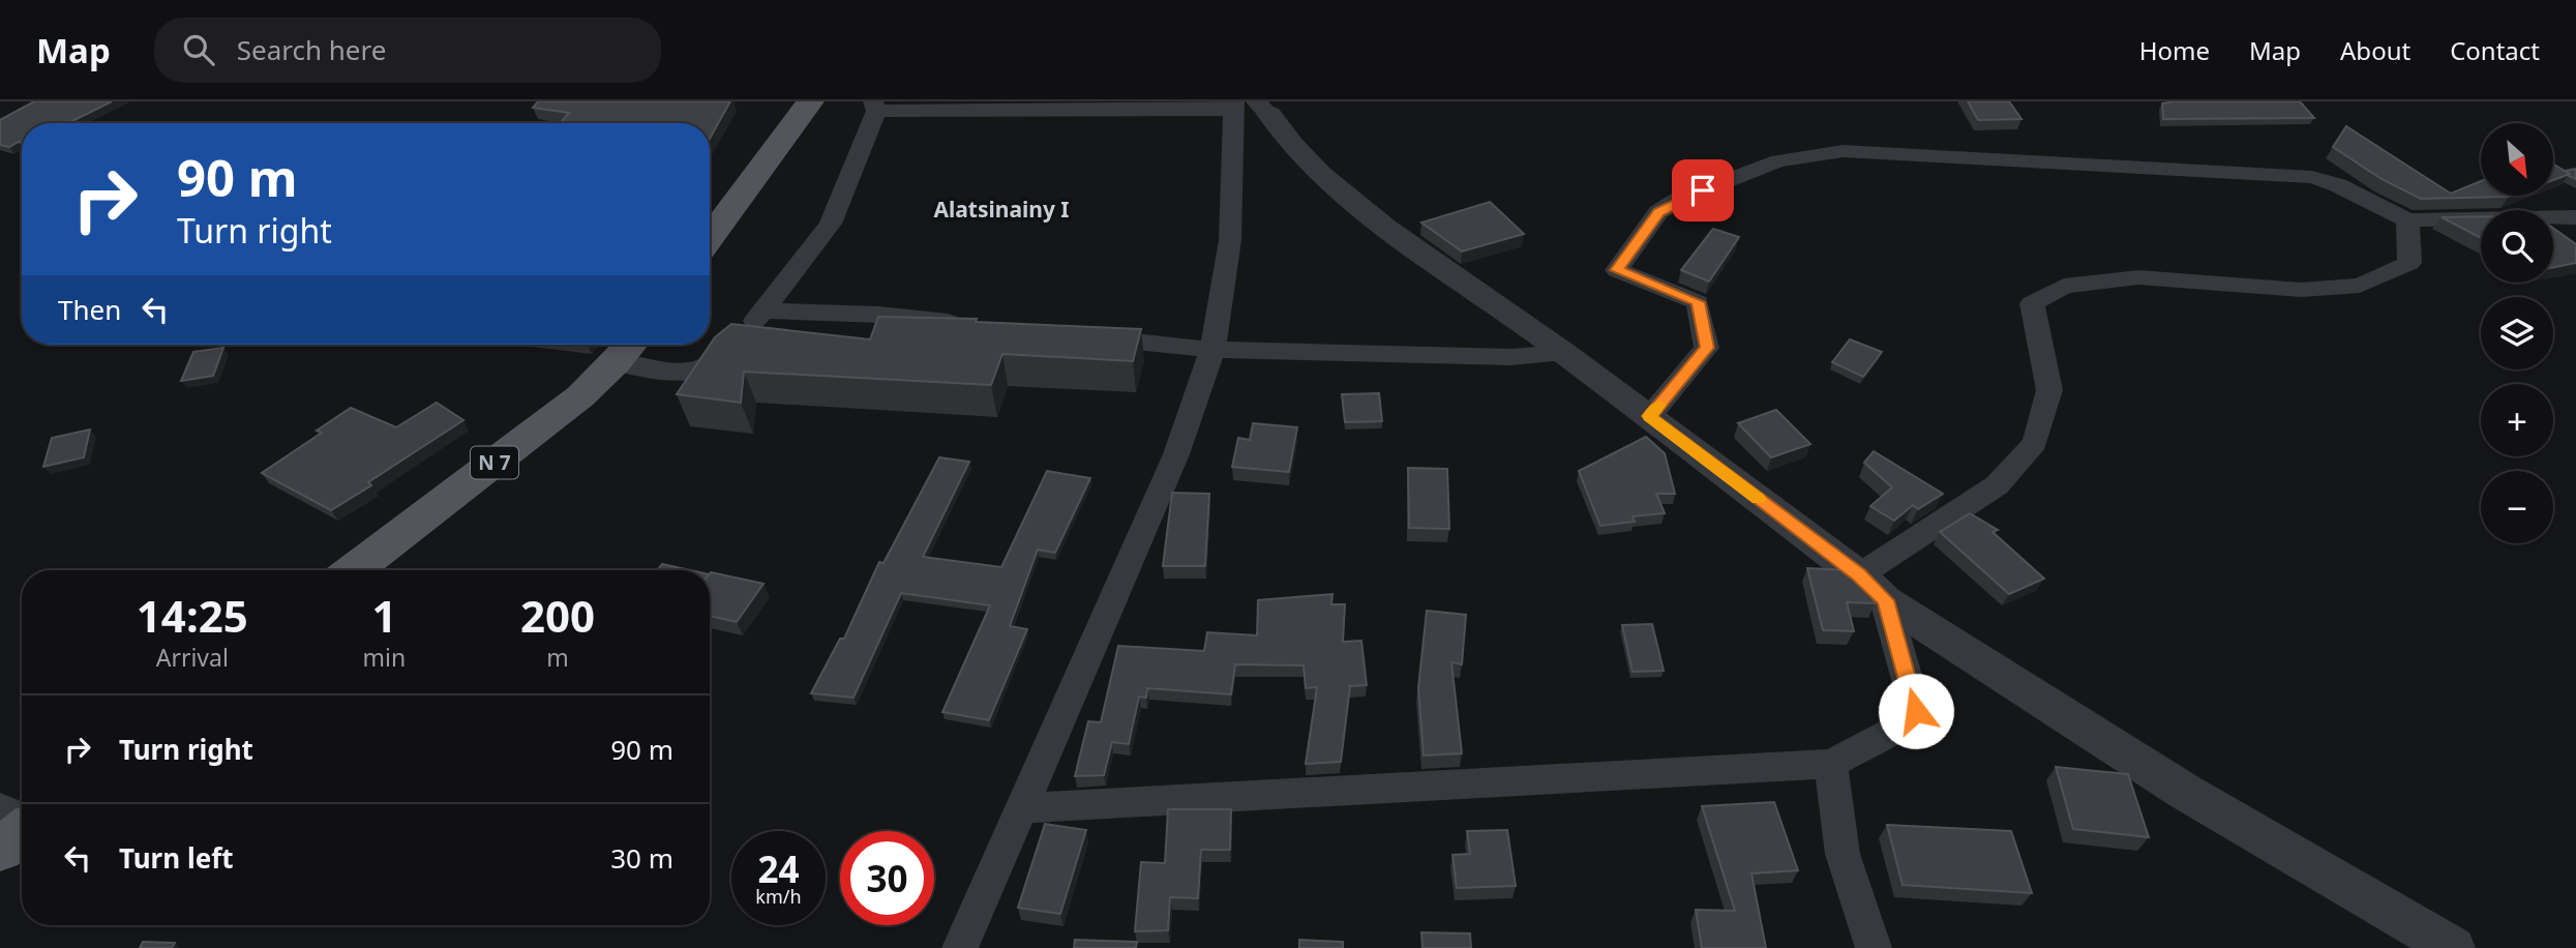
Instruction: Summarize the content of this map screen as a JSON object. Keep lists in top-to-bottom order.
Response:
{
  "streets": {
    "main road": ["N 7"]
  },
  "districts": ["Alatsinainy I"],
  "north": "bottom right",
  "page": {
    "header": "Map",
    "search": "Search here",
    "nav": [
      "Home",
      "Map",
      "About",
      "Contact"
    ],
    "map_buttons": ["+", "−"],
    "turn": ["90 m", "Turn right"],
    "then": "Then",
    "eta": [
      "14:25",
      "Arrival",
      "1",
      "min",
      "200",
      "m"
    ],
    "list": [
      {
        "name": "Turn right",
        "value": "90 m"
      },
      {
        "name": "Turn left",
        "value": "30 m"
      }
    ],
    "speed": "24 km/h",
    "limit": "30"
  }
}
